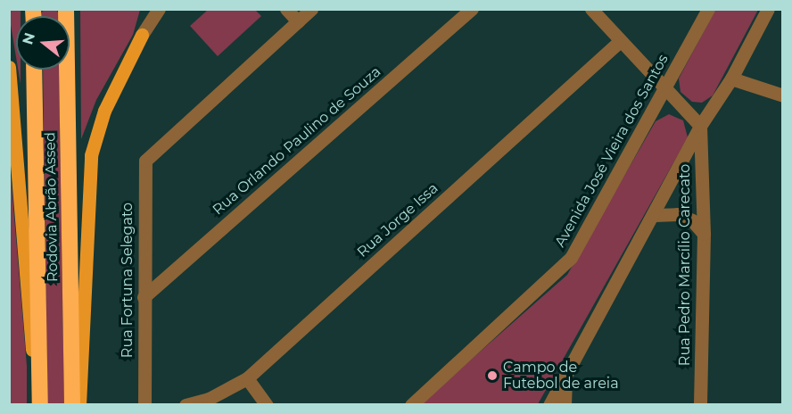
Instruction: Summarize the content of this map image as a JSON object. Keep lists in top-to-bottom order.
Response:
{
  "streets": {
    "highway": ["Rodovia Abrão Assed"],
    "street": [
      "Rua Orlando Paulino de Souza",
      "Avenida José Vieira dos Santos",
      "Rua Jorge Issa",
      "Rua Pedro Marcílio Carecato",
      "Rua Fortuna Selegato"
    ]
  },
  "crossings": [
    ["Rua Orlando Paulino de Souza", "Rua Fortuna Selegato"]
  ],
  "places": ["Campo de Futebol de areia"],
  "north": "left"
}
